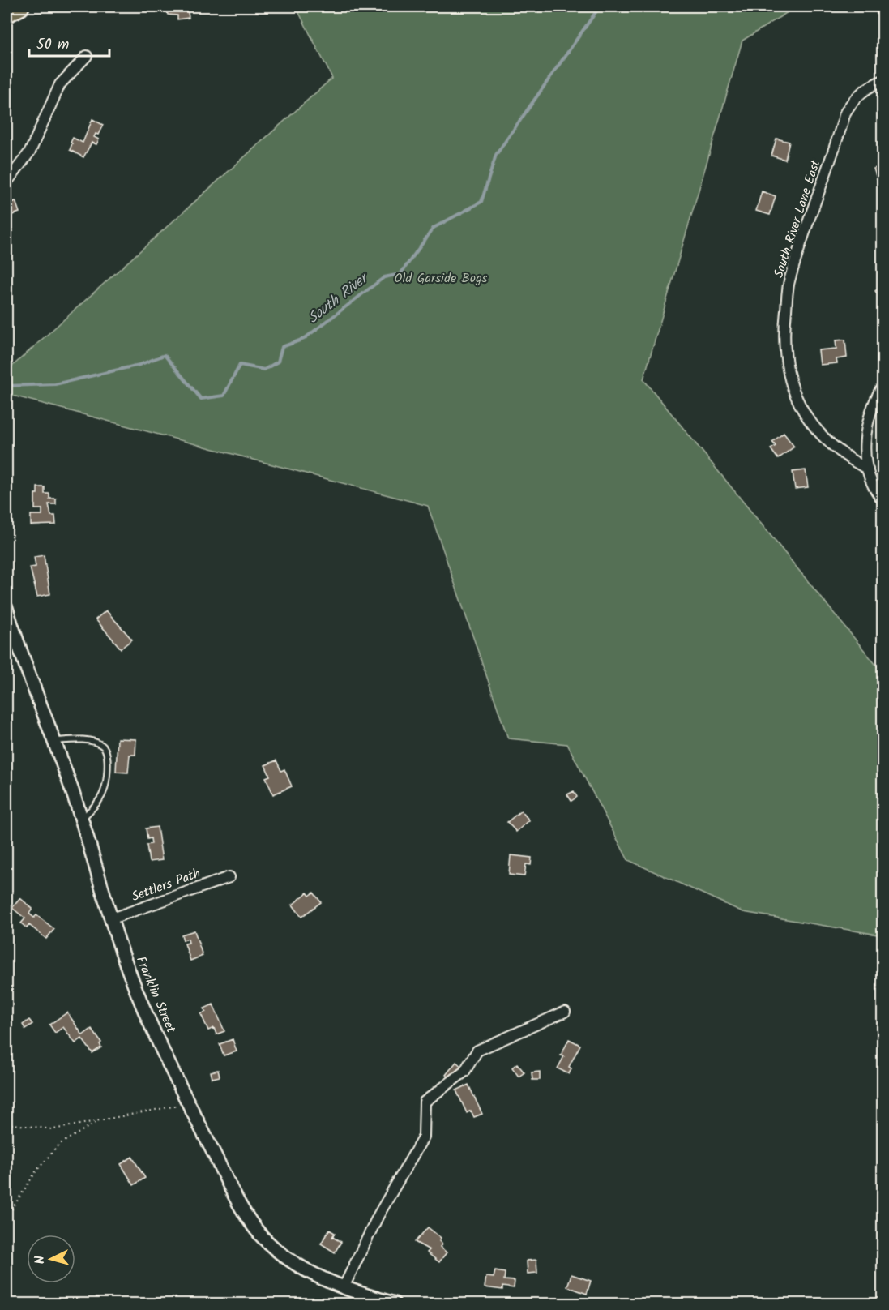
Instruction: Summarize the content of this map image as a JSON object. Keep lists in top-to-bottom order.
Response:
{
  "streets": {
    "street": ["South River Lane East", "Settlers Path", "Franklin Street"]
  },
  "crossings": [
    ["Settlers Path", "Franklin Street"]
  ],
  "water": ["South River"],
  "parks": ["Old Garside Bogs"],
  "scale_bar": "50 m",
  "north": "left"
}
